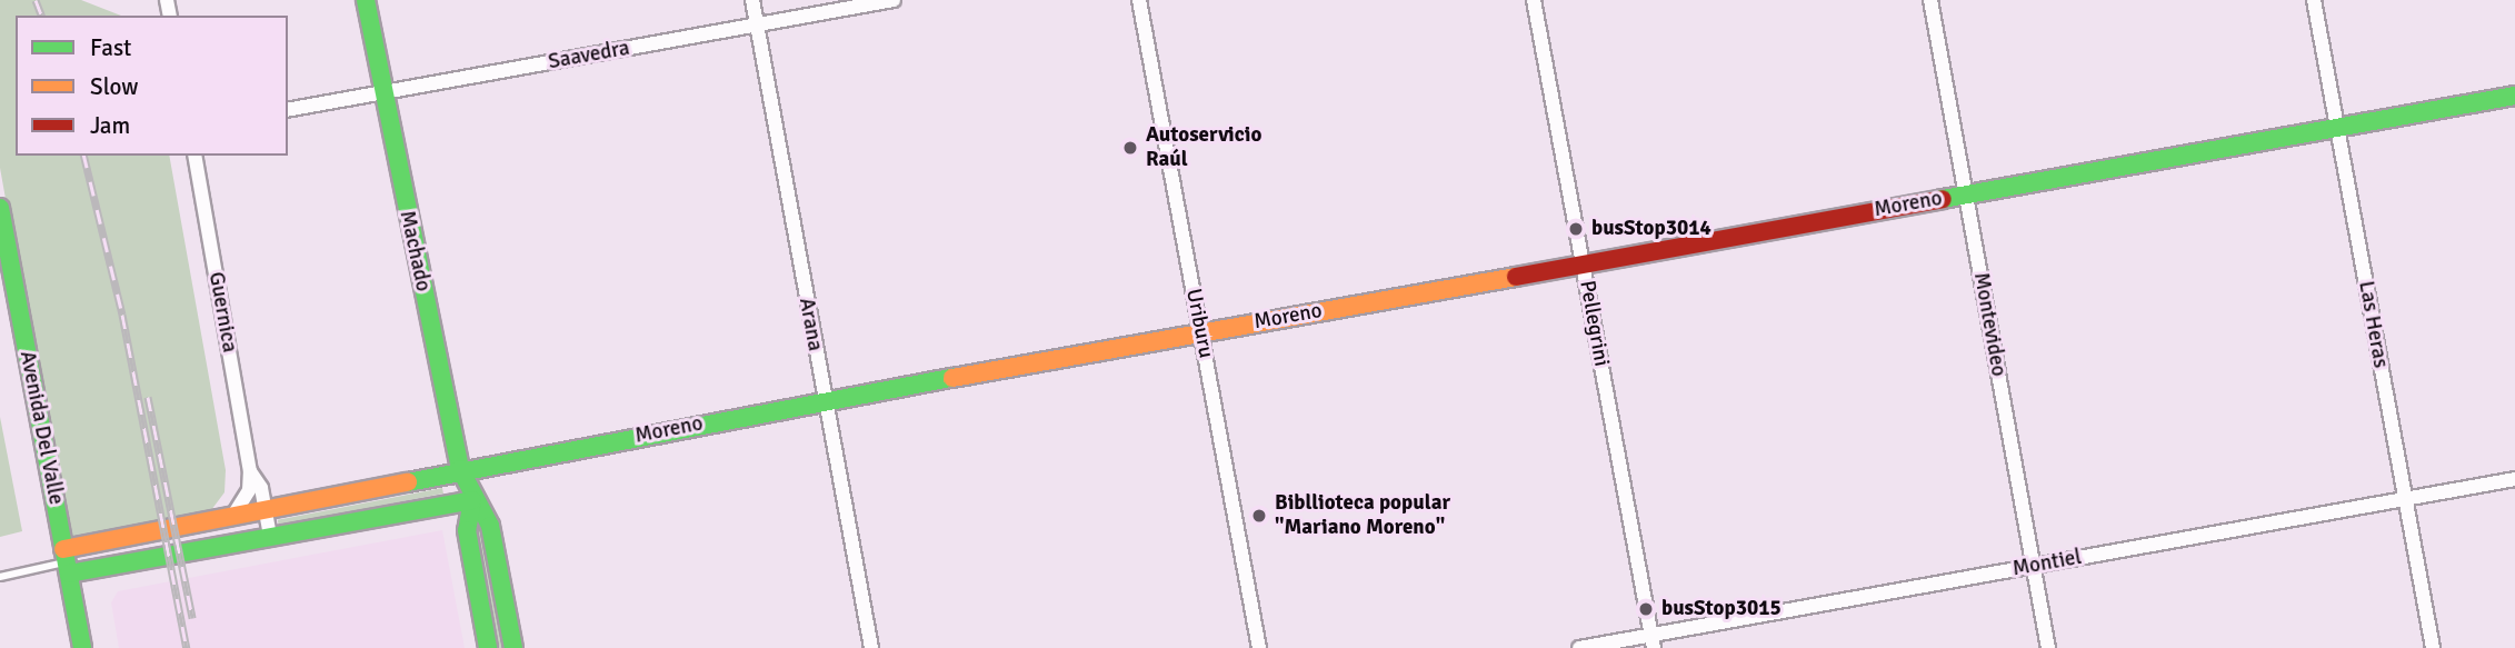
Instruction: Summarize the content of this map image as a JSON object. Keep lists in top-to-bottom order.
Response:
{
  "streets": {
    "street": [
      "Saavedra",
      "Moreno",
      "Machado",
      "Guernica",
      "Uriburu",
      "Pellegrini",
      "Arana",
      "Montevideo",
      "Las Heras",
      "Avenida Del Valle",
      "Montiel"
    ]
  },
  "crossings": [
    ["Saavedra", "Machado"],
    ["Saavedra", "Arana"],
    ["Moreno", "Machado"],
    ["Moreno", "Guernica"],
    ["Moreno", "Uriburu"],
    ["Moreno", "Pellegrini"],
    ["Moreno", "Arana"],
    ["Moreno", "Montevideo"],
    ["Moreno", "Las Heras"],
    ["Moreno", "Avenida Del Valle"],
    ["Pellegrini", "Montiel"],
    ["Montevideo", "Montiel"],
    ["Las Heras", "Montiel"]
  ],
  "places": [
    "Autoservicio Raúl",
    "busStop3014",
    "Bibllioteca popular \"Mariano Moreno\"",
    "busStop3015"
  ],
  "legend": ["Fast", "Slow", "Jam"]
}
